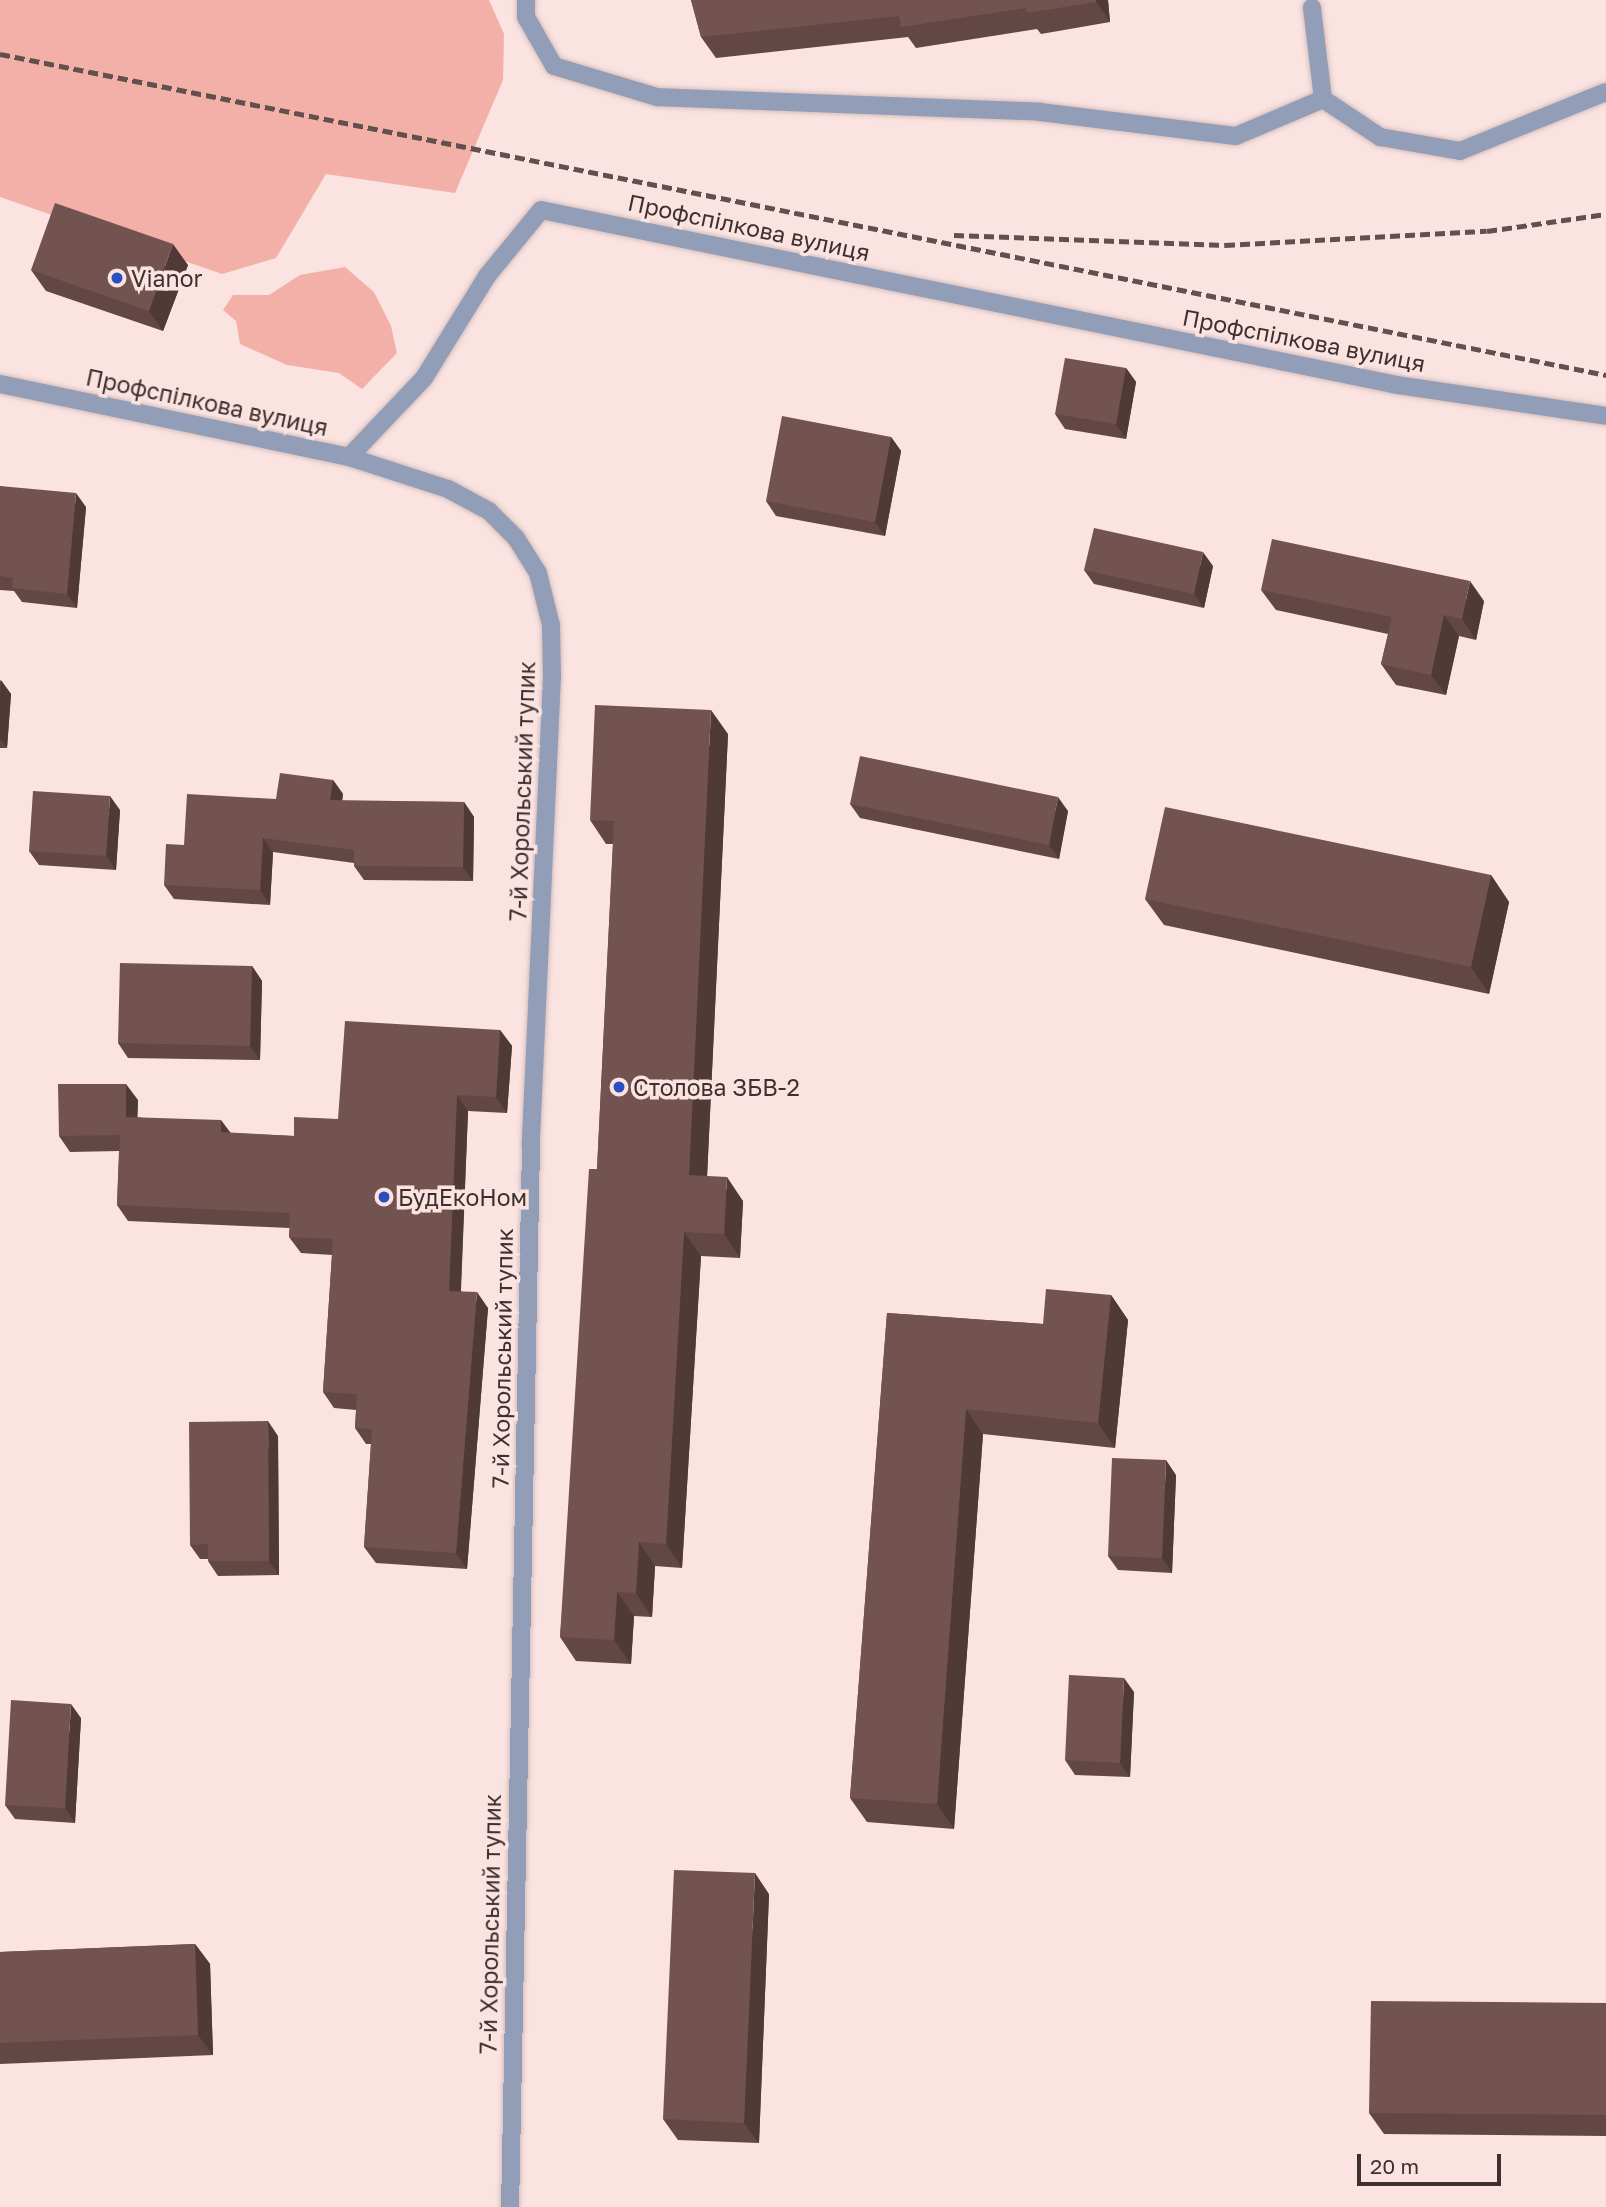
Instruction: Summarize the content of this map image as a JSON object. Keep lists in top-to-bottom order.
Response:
{
  "streets": {
    "street": ["Профспілкова вулиця", "7-й Хорольський тупик"]
  },
  "crossings": [
    ["Профспілкова вулиця", "7-й Хорольський тупик"]
  ],
  "places": ["Vianor", "Столова ЗБВ-2", "БудЕкоНом"],
  "scale_bar": "20 m"
}
